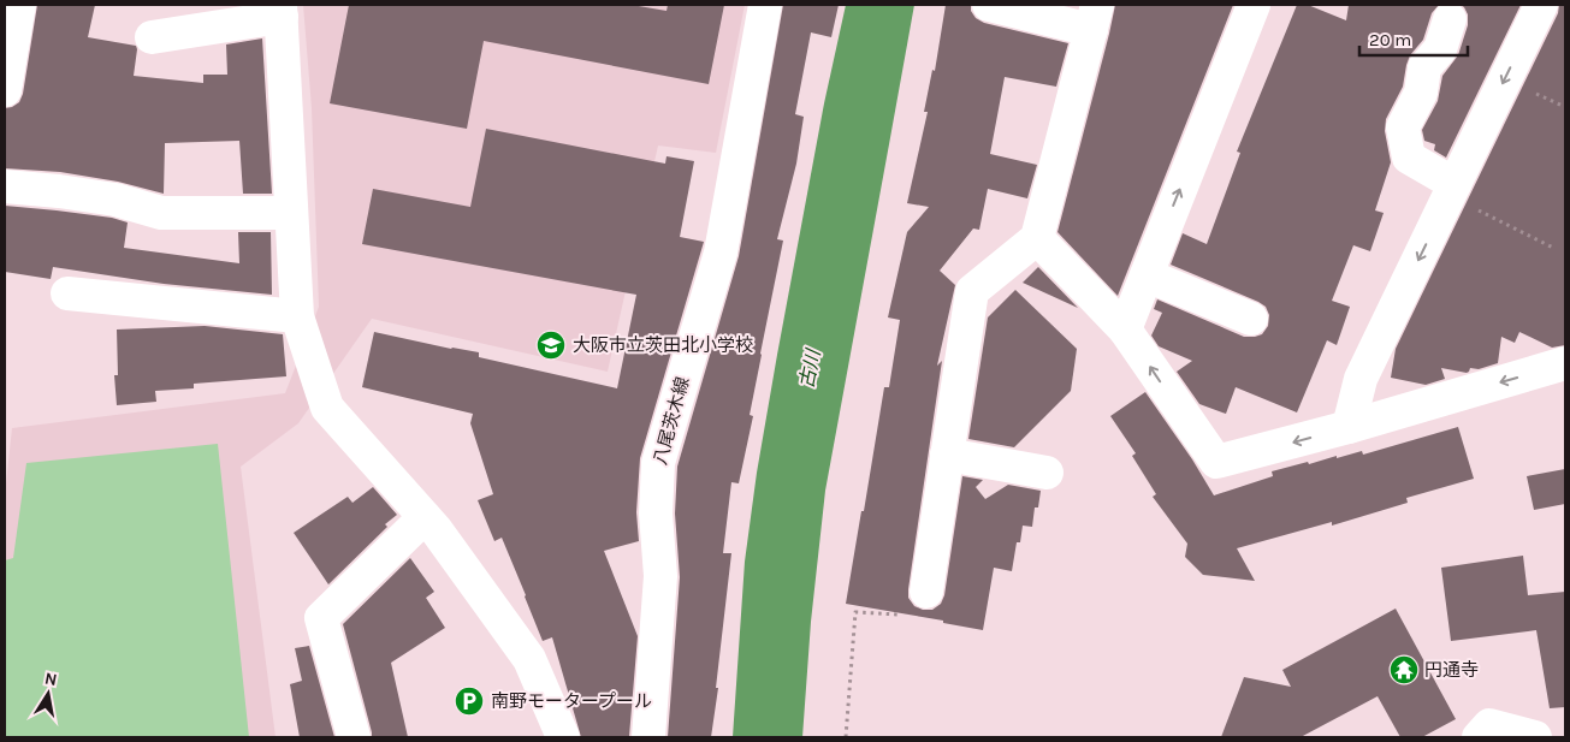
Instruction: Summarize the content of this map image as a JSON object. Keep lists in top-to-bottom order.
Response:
{
  "streets": {
    "street": ["八尾茨木線"]
  },
  "water": ["古川"],
  "places": {
    "school or university": ["大阪市立茨田北小学校"],
    "temple": ["円通寺"],
    "parking": ["南野モータープール"]
  },
  "scale_bar": "20 m",
  "north": "top"
}
